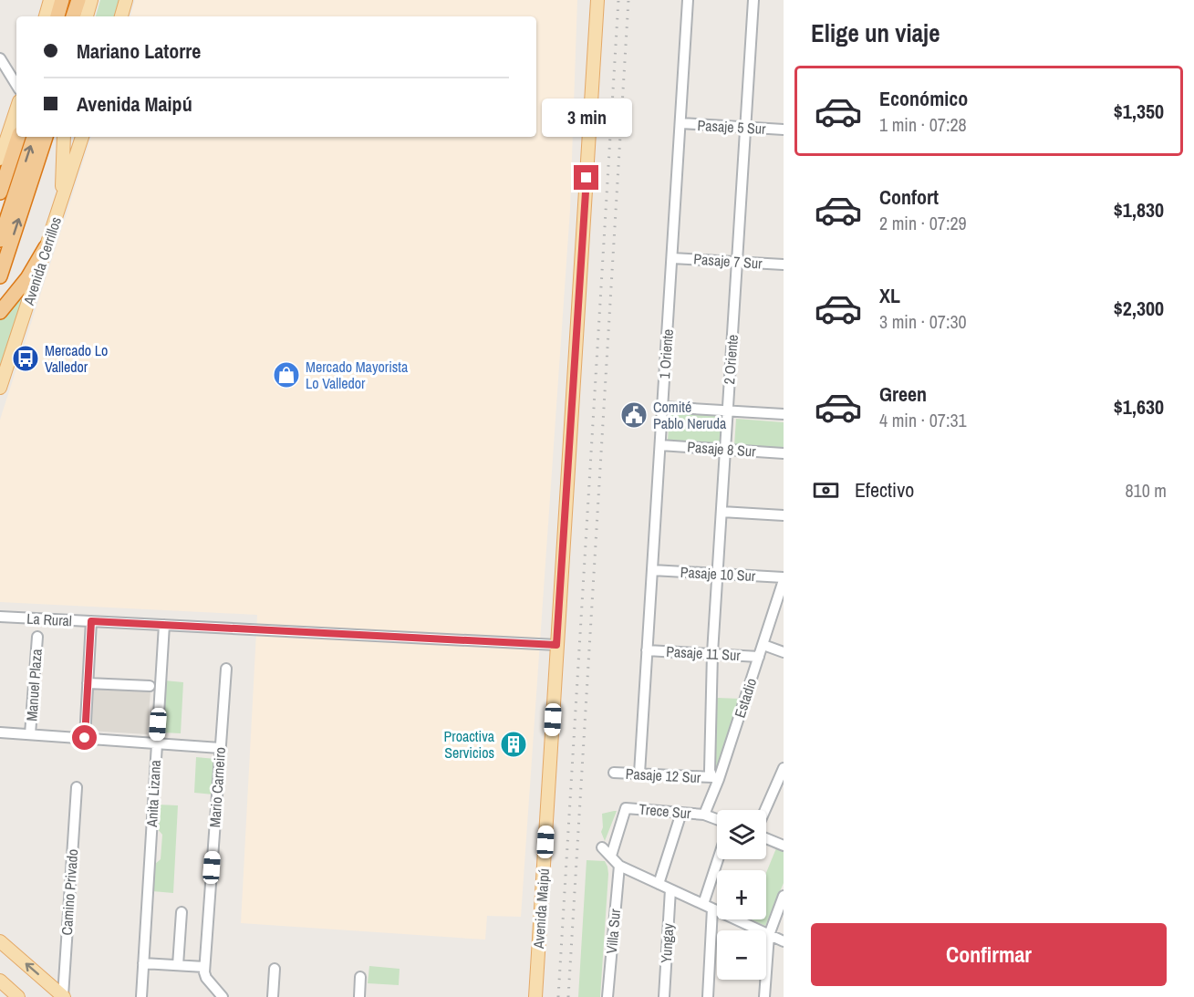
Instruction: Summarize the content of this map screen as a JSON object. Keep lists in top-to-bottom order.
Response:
{
  "streets": {
    "main road": ["Avenida Cerrillos", "Avenida Maipú"],
    "street": [
      "Pasaje 5 Sur",
      "Pasaje 7 Sur",
      "1 Oriente",
      "2 Oriente",
      "Pasaje 8 Sur",
      "Pasaje 10 Sur",
      "La Rural",
      "Pasaje 11 Sur",
      "Manuel Plaza",
      "Estadio",
      "Pasaje 12 Sur",
      "Mario Carneiro",
      "Anita Lizana",
      "Trece Sur",
      "Camino Privado",
      "Villa Sur",
      "Yungay"
    ]
  },
  "crossings": [
    ["Pasaje 5 Sur", "1 Oriente"],
    ["Pasaje 5 Sur", "2 Oriente"],
    ["Pasaje 7 Sur", "1 Oriente"],
    ["Pasaje 7 Sur", "2 Oriente"],
    ["1 Oriente", "Pasaje 8 Sur"],
    ["1 Oriente", "Pasaje 10 Sur"],
    ["1 Oriente", "Pasaje 11 Sur"],
    ["1 Oriente", "Pasaje 12 Sur"],
    ["2 Oriente", "Pasaje 8 Sur"],
    ["2 Oriente", "Pasaje 10 Sur"],
    ["2 Oriente", "Pasaje 11 Sur"],
    ["2 Oriente", "Estadio"],
    ["2 Oriente", "Pasaje 12 Sur"],
    ["Pasaje 10 Sur", "Estadio"],
    ["La Rural", "Anita Lizana"],
    ["La Rural", "Avenida Maipú"],
    ["Pasaje 11 Sur", "Estadio"],
    ["Estadio", "Pasaje 12 Sur"],
    ["Estadio", "Trece Sur"]
  ],
  "places": {
    "bus stop": ["Mercado Lo Valledor"],
    "shop": ["Mercado Mayorista Lo Valledor"],
    "public building": ["Comité Pablo Neruda"],
    "building": ["Proactiva Servicios"]
  },
  "page": {
    "heading": "Elige un viaje",
    "banner": ["Mariano Latorre", "Avenida Maipú"],
    "list": [
      {
        "name": "Económico",
        "note": "1 min · 07:28",
        "value": "$1,350"
      },
      {
        "name": "Confort",
        "note": "2 min · 07:29",
        "value": "$1,830"
      },
      {
        "name": "XL",
        "note": "3 min · 07:30",
        "value": "$2,300"
      },
      {
        "name": "Green",
        "note": "4 min · 07:31",
        "value": "$1,630"
      }
    ],
    "bubble": "3 min",
    "pay": ["Efectivo", "810 m"],
    "map_buttons": ["+", "−"],
    "buttons": "Confirmar"
  }
}
